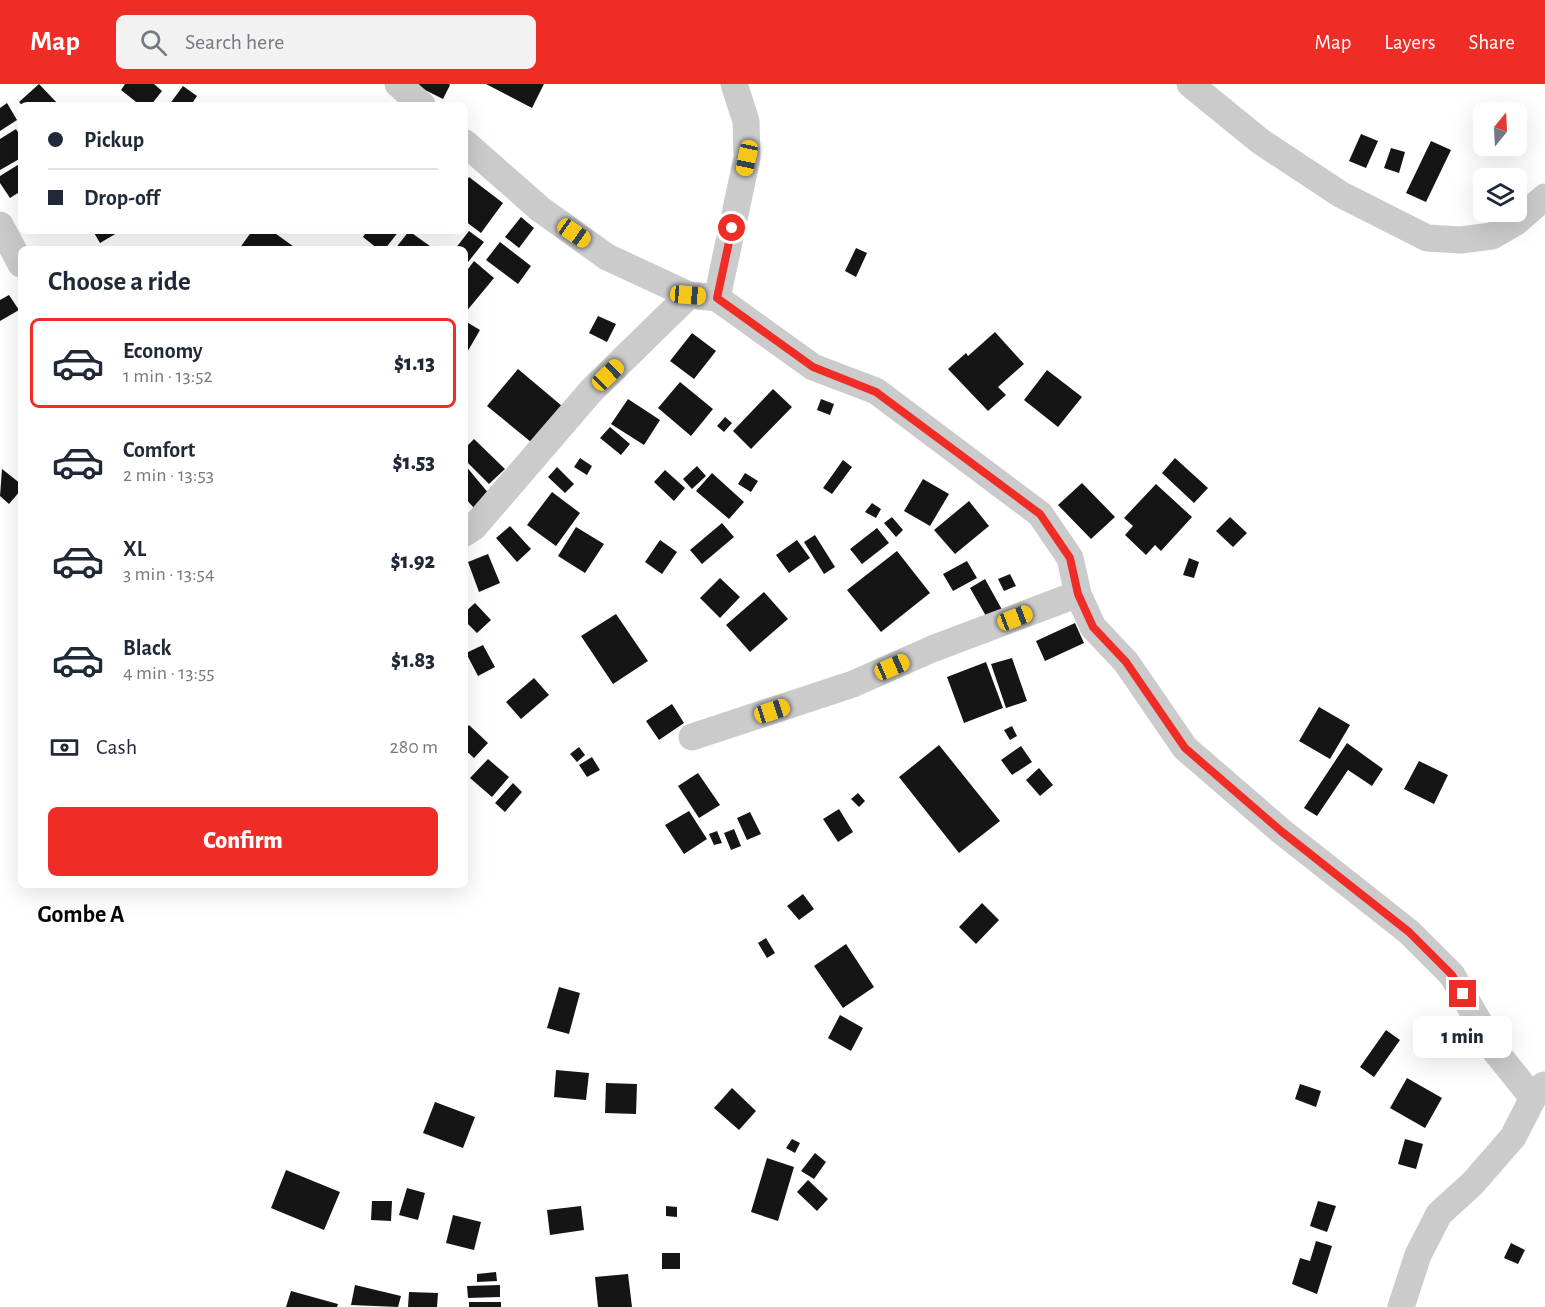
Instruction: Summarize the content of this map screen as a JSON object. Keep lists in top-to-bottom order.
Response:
{
  "districts": ["Gombe A"],
  "north": "top",
  "page": {
    "header": "Map",
    "search": "Search here",
    "nav": ["Map", "Layers", "Share"],
    "banner": ["Pickup", "Drop-off"],
    "heading": "Choose a ride",
    "list": [
      {
        "name": "Economy",
        "note": "1 min · 13:52",
        "value": "$1.13"
      },
      {
        "name": "Comfort",
        "note": "2 min · 13:53",
        "value": "$1.53"
      },
      {
        "name": "XL",
        "note": "3 min · 13:54",
        "value": "$1.92"
      },
      {
        "name": "Black",
        "note": "4 min · 13:55",
        "value": "$1.83"
      }
    ],
    "pay": ["Cash", "280 m"],
    "buttons": "Confirm",
    "bubble": "1 min"
  }
}
